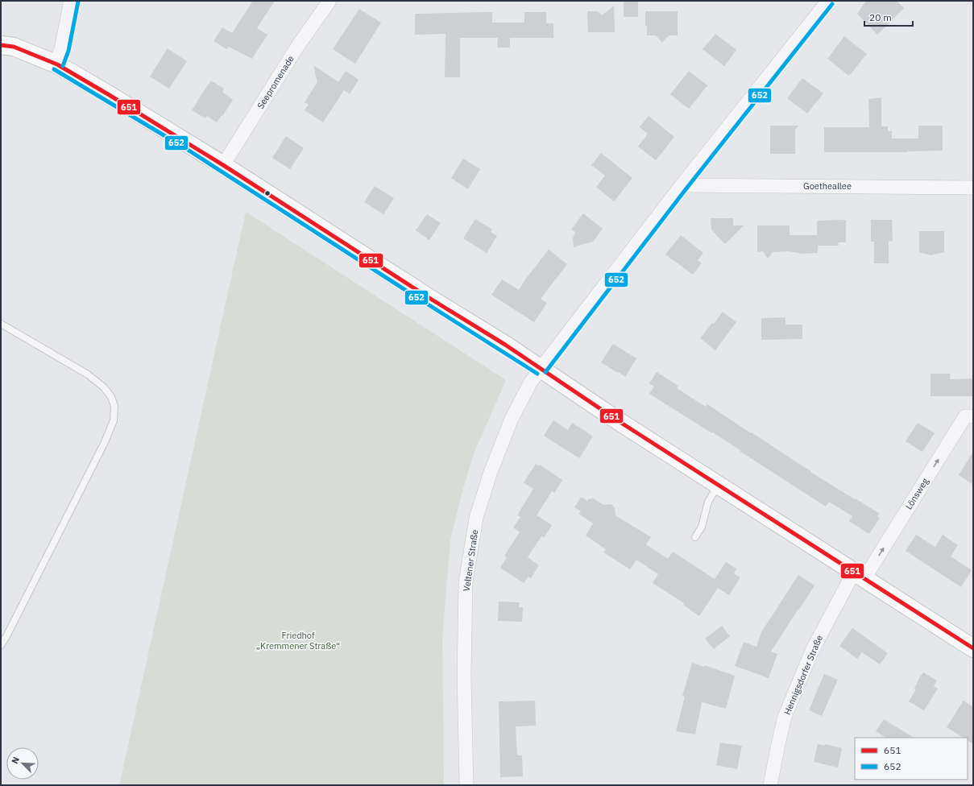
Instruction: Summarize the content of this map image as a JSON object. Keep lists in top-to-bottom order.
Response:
{
  "streets": {
    "street": [
      "Seepromenade",
      "Goetheallee",
      "Lönsweg",
      "Veltener Straße",
      "Hennigsdorfer Straße"
    ]
  },
  "crossings": [
    ["Goetheallee", "Veltener Straße"],
    ["Lönsweg", "Hennigsdorfer Straße"]
  ],
  "one_way": ["Lönsweg"],
  "parks": ["Friedhof „Kremmener Straße“"],
  "lines": ["transit line 652", "transit line 651"],
  "legend": ["651", "652"],
  "scale_bar": "20 m",
  "north": "top left"
}
